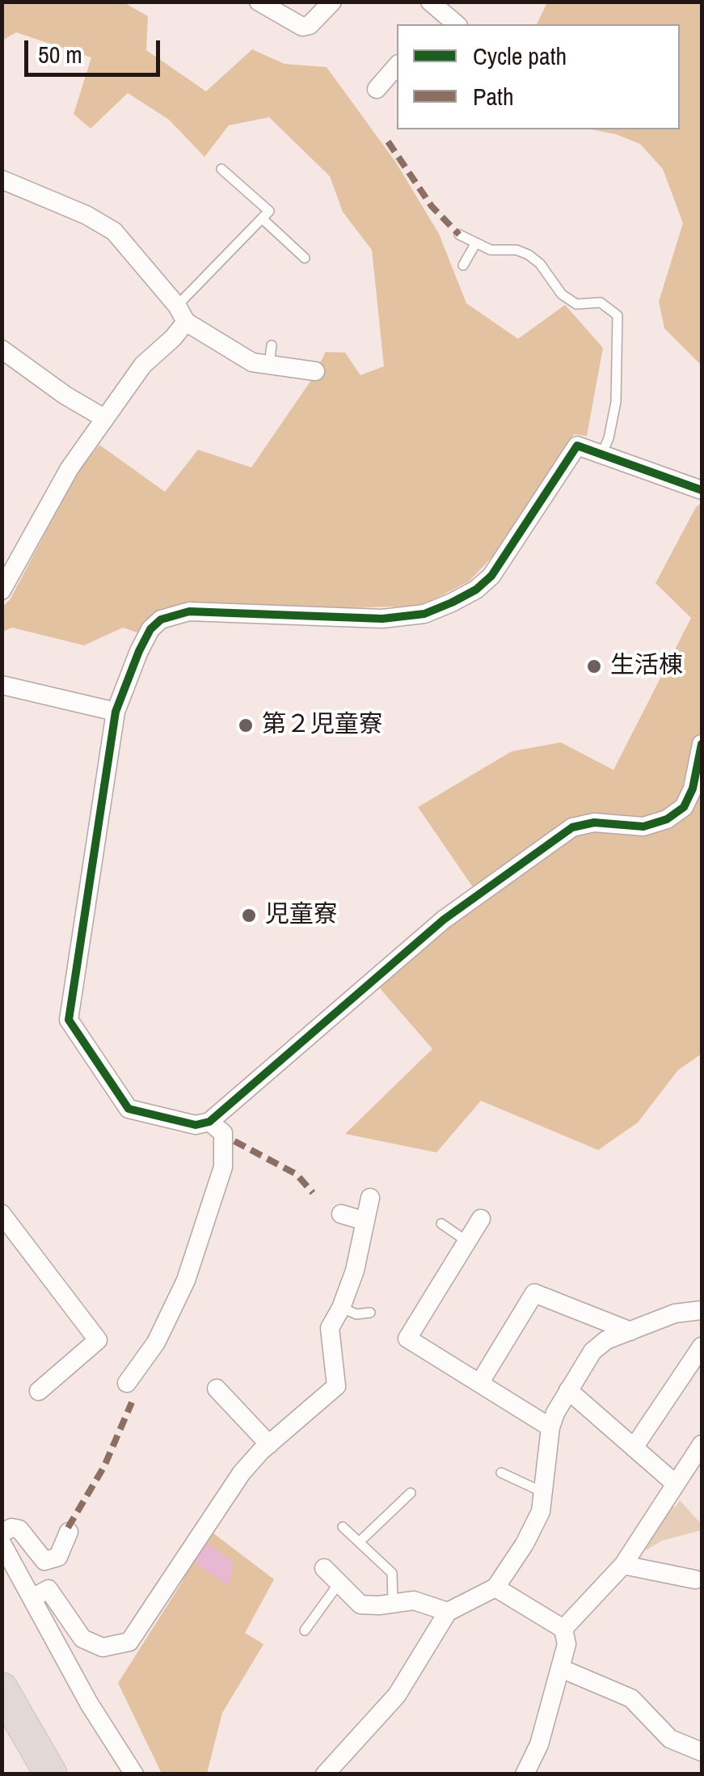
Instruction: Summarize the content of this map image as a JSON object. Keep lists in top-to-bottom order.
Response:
{
  "places": ["生活棟", "第２児童寮", "児童寮"],
  "legend": ["Cycle path", "Path"],
  "scale_bar": "50 m"
}
